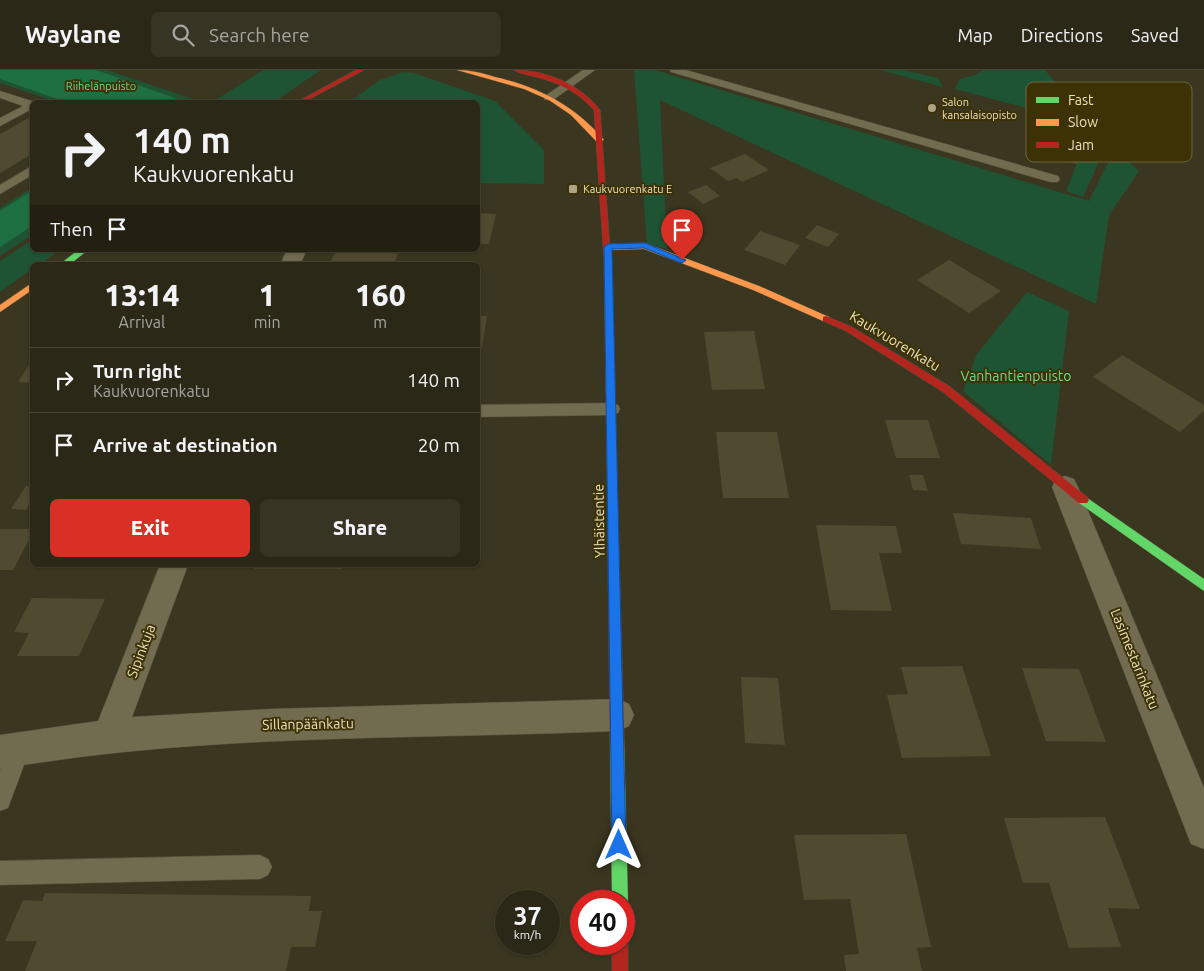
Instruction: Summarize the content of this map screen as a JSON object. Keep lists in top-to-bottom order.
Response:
{
  "streets": {
    "street": [
      "Kaukvuorenkatu",
      "Ylhäistentie",
      "Sipinkuja",
      "Lasimestarinkatu",
      "Sillanpäänkatu"
    ]
  },
  "crossings": [
    ["Kaukvuorenkatu", "Ylhäistentie"],
    ["Kaukvuorenkatu", "Lasimestarinkatu"],
    ["Ylhäistentie", "Sillanpäänkatu"],
    ["Sipinkuja", "Sillanpäänkatu"]
  ],
  "parks": ["Riihelänpuisto", "Vanhantienpuisto"],
  "places": {
    "other": ["Salon kansalaisopisto"],
    "transit": ["Kaukvuorenkatu E"]
  },
  "legend": ["Fast", "Slow", "Jam"],
  "page": {
    "header": "Waylane",
    "search": "Search here",
    "nav": ["Map", "Directions", "Saved"],
    "turn": ["140 m", "Kaukvuorenkatu"],
    "then": "Then",
    "eta": [
      "13:14",
      "Arrival",
      "1",
      "min",
      "160",
      "m"
    ],
    "list": [
      {
        "name": "Turn right",
        "note": "Kaukvuorenkatu",
        "value": "140 m"
      },
      {
        "name": "Arrive at destination",
        "value": "20 m"
      }
    ],
    "buttons": ["Exit", "Share"],
    "speed": "37 km/h",
    "limit": "40"
  }
}
